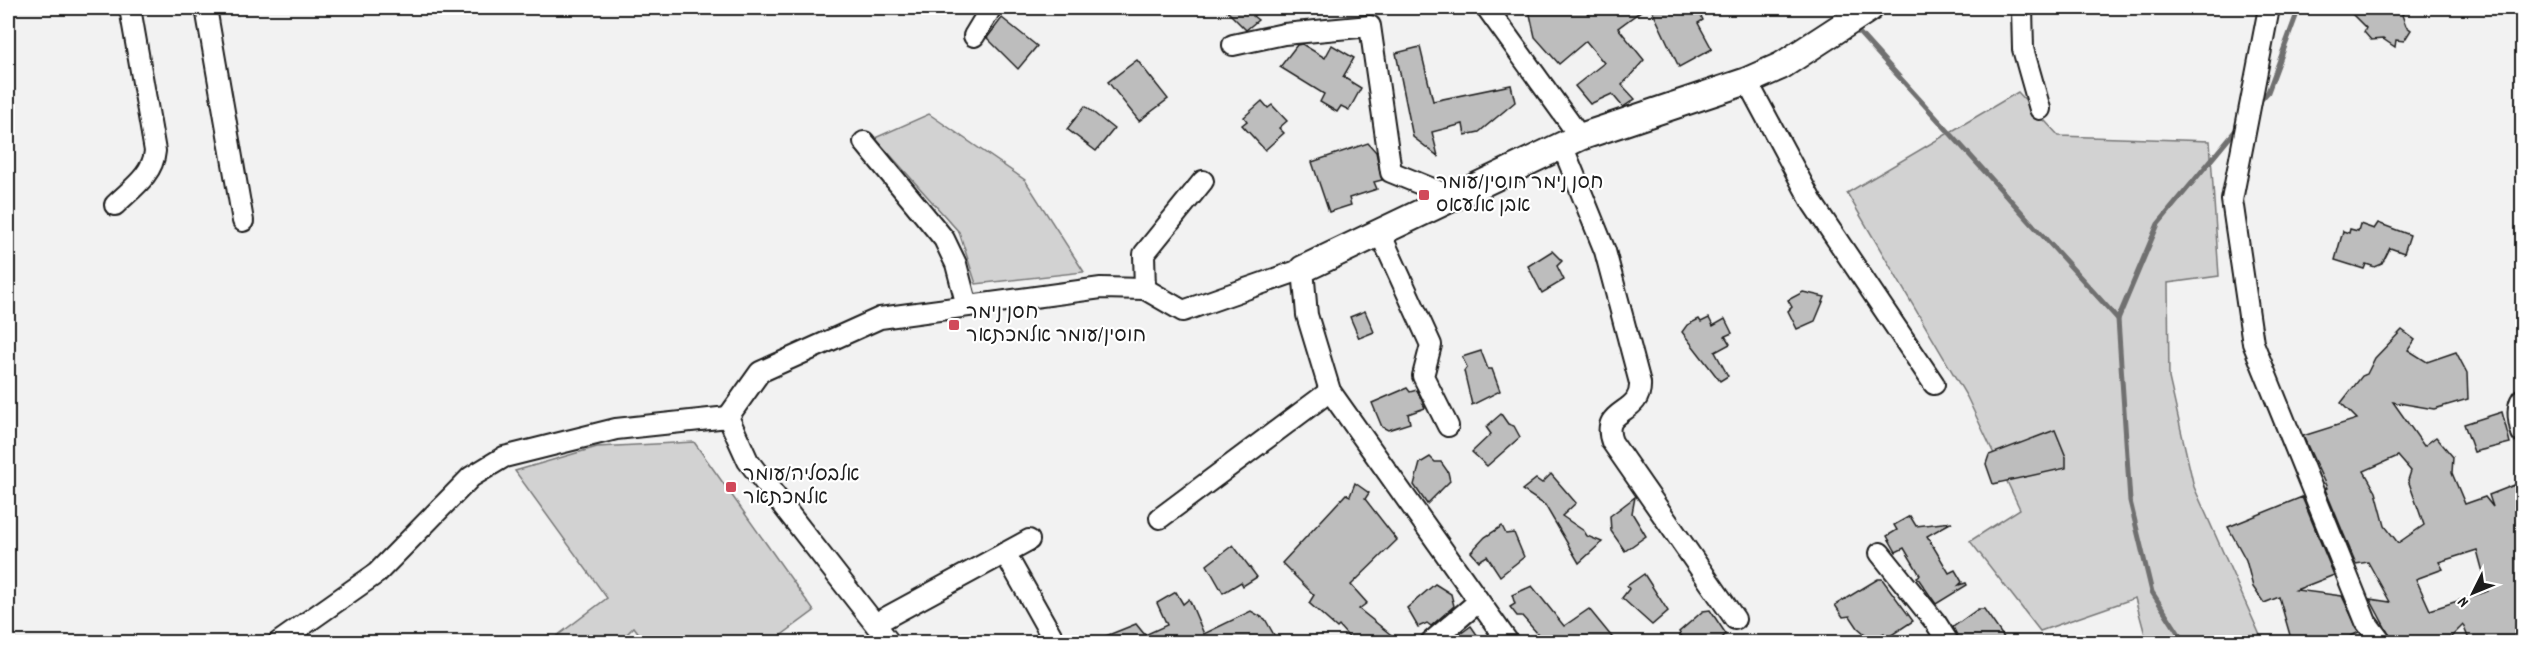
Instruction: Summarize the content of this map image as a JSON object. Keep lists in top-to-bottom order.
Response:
{
  "places": {
    "transit": ["חסן נימר חוסין/עומר אבן אלעאס", "חסן נימר חוסין/עומר אלמכתאר", "אלבסליה/עומר אלמכתאר"]
  },
  "north": "bottom left"
}
